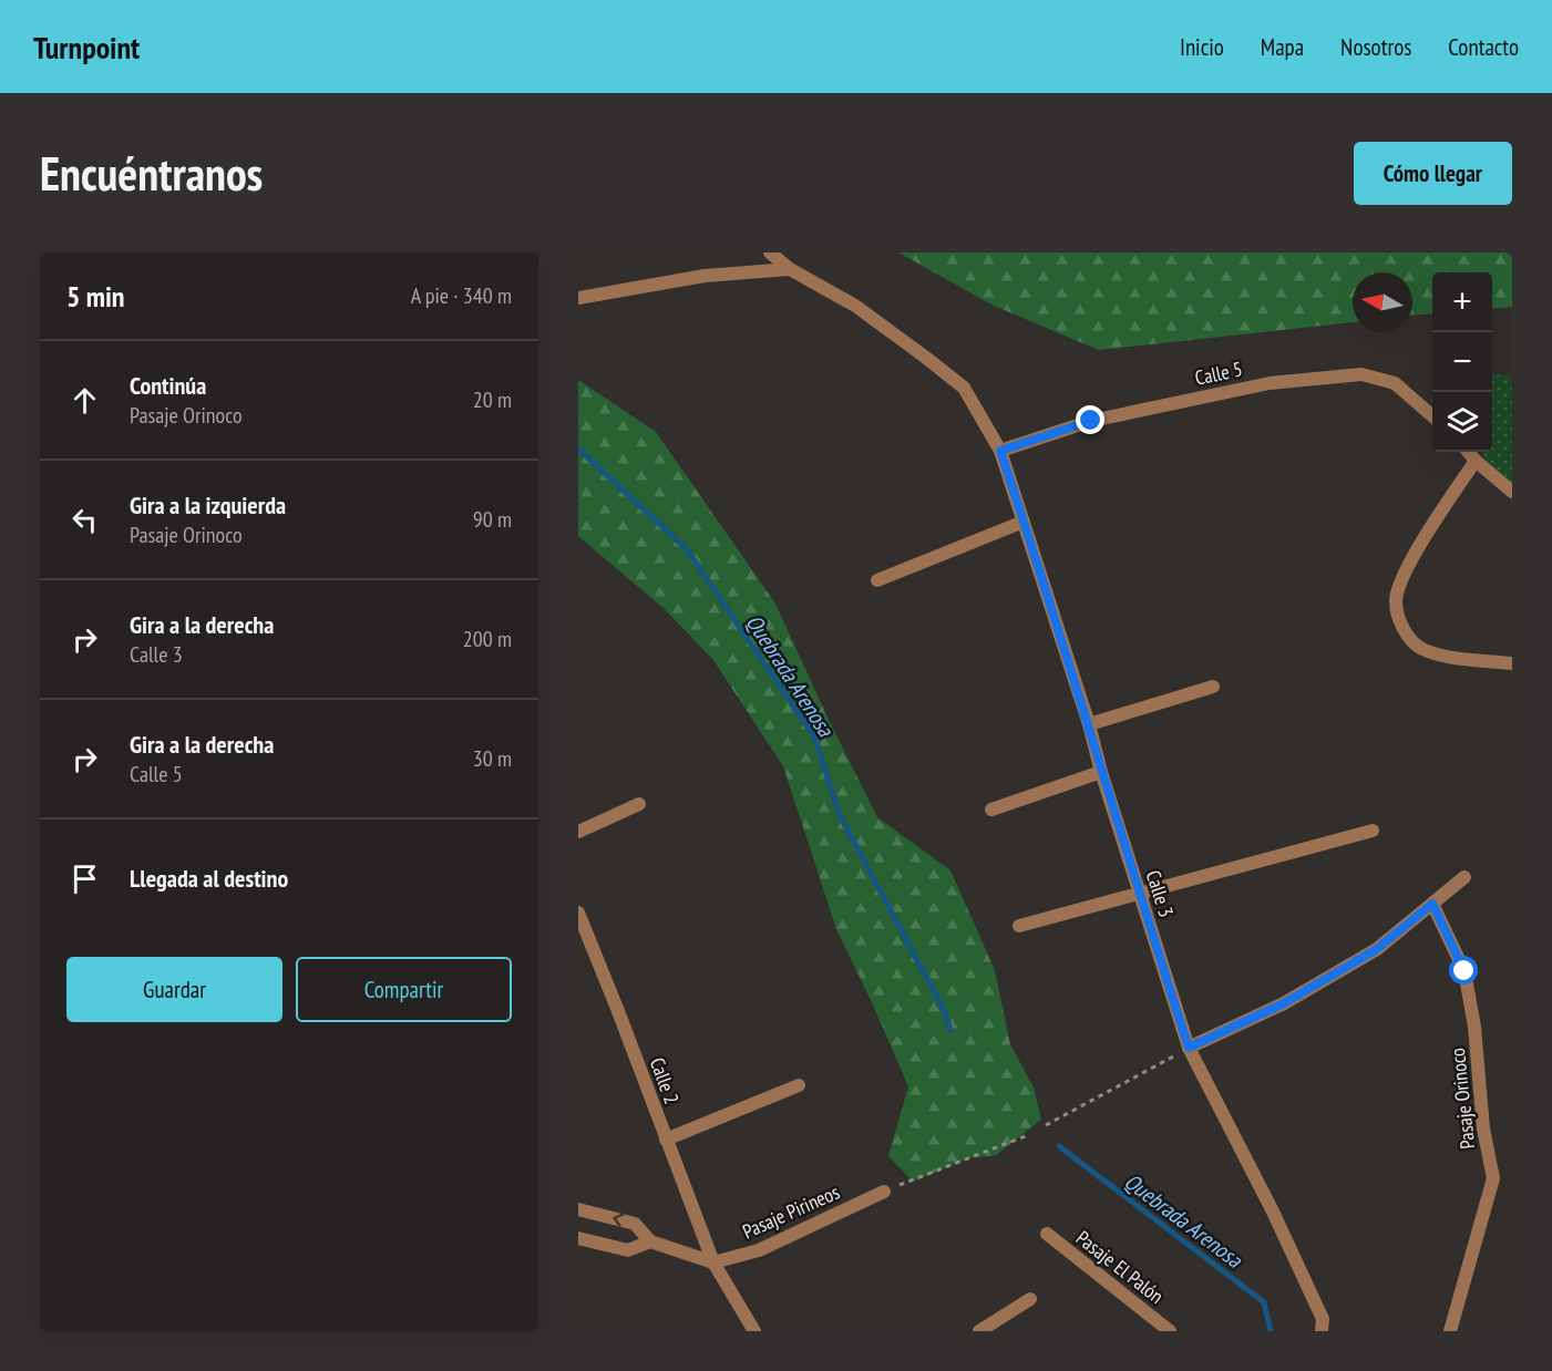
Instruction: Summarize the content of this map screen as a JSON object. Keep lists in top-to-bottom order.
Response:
{
  "streets": {
    "street": [
      "Calle 5",
      "Calle 3",
      "Calle 2",
      "Pasaje Orinoco",
      "Pasaje Pirineos",
      "Pasaje El Palón"
    ]
  },
  "crossings": [
    ["Calle 5", "Calle 3"],
    ["Calle 2", "Pasaje Pirineos"]
  ],
  "water": ["Quebrada Arenosa"],
  "north": "left",
  "page": {
    "header": "Turnpoint",
    "nav": [
      "Inicio",
      "Mapa",
      "Nosotros",
      "Contacto"
    ],
    "buttons": [
      "Cómo llegar",
      ["Guardar", "Compartir"]
    ],
    "title": "Encuéntranos",
    "heading": ["5 min", "A pie · 340 m"],
    "map_buttons": ["+", "−"],
    "list": [
      ["Continúa", "Pasaje Orinoco", "20 m"],
      ["Gira a la izquierda", "Pasaje Orinoco", "90 m"],
      ["Gira a la derecha", "Calle 3", "200 m"],
      ["Gira a la derecha", "Calle 5", "30 m"],
      "Llegada al destino"
    ]
  }
}
